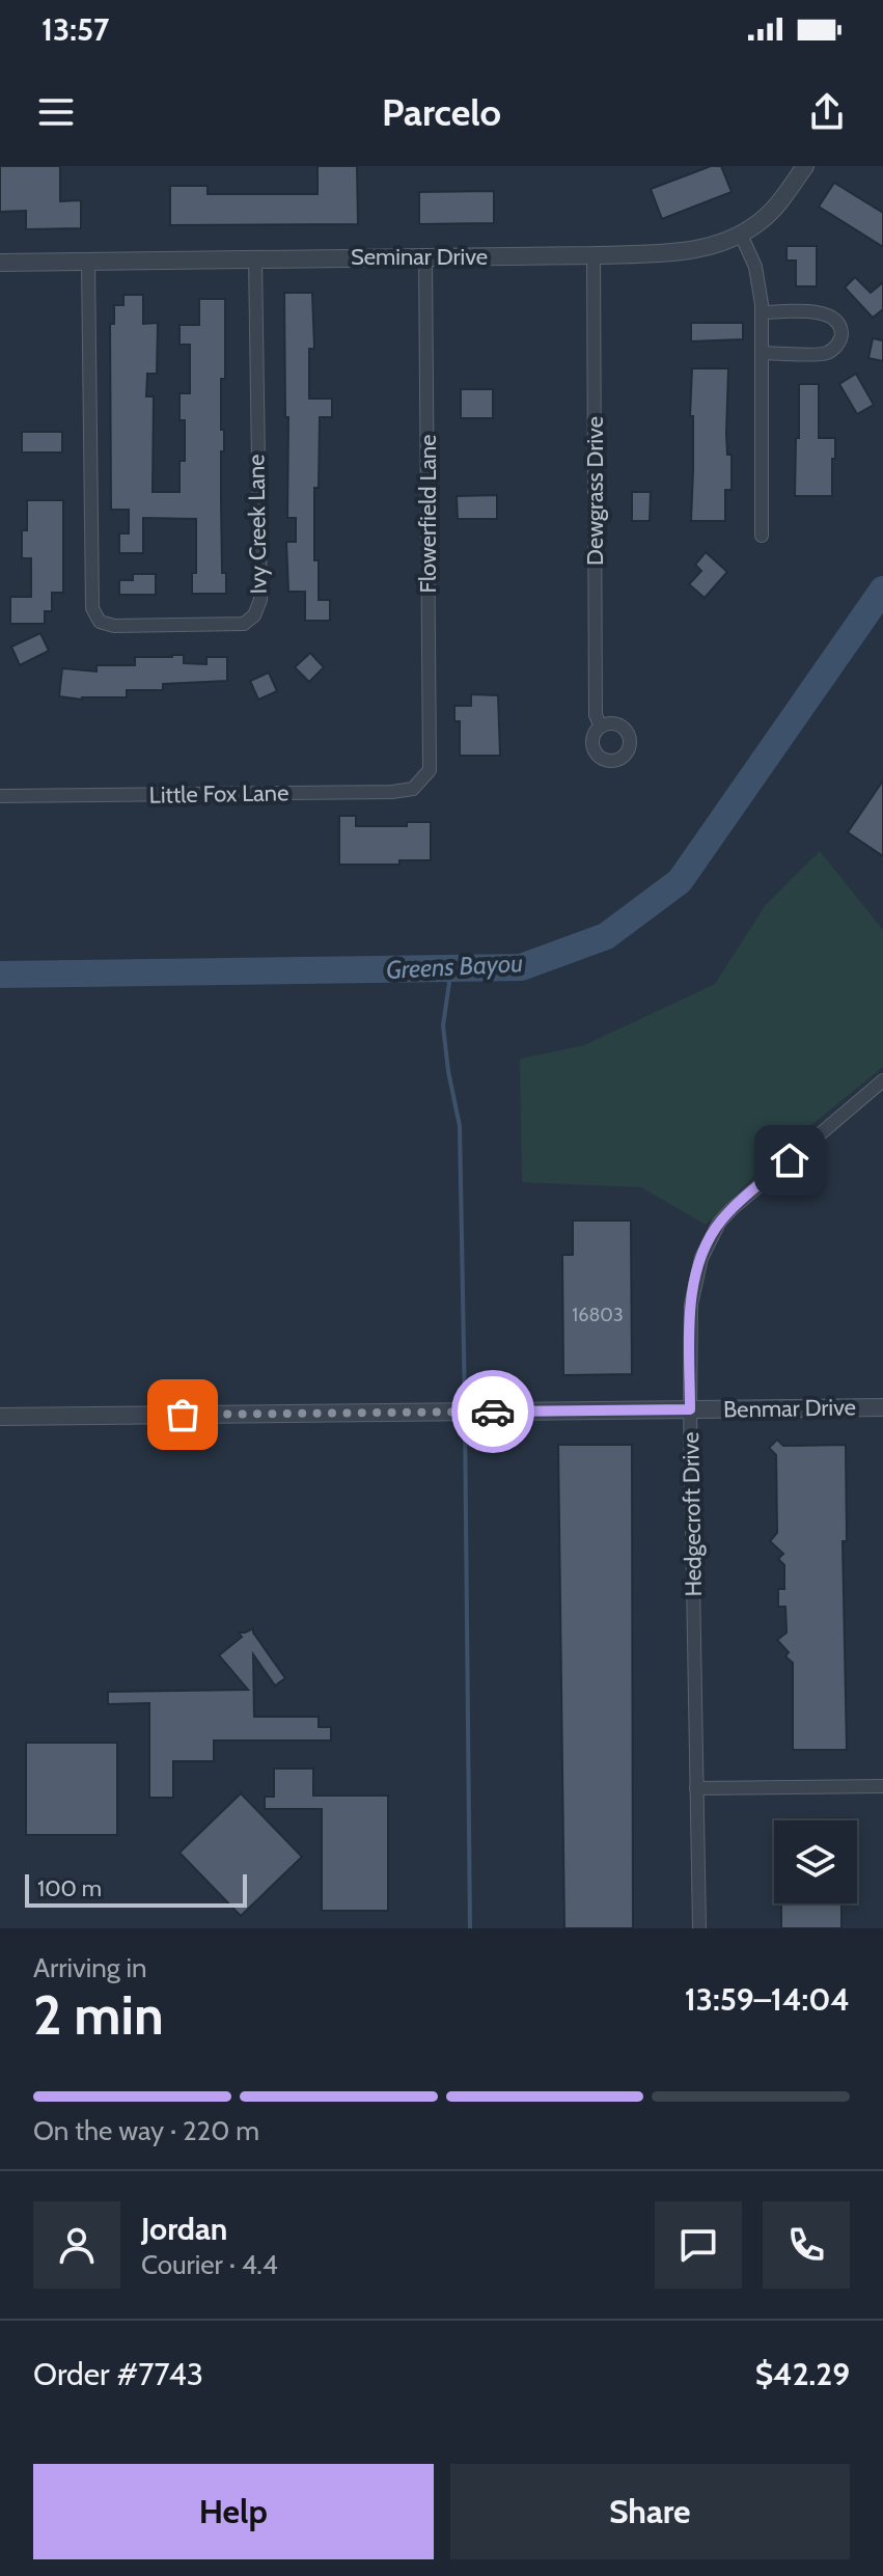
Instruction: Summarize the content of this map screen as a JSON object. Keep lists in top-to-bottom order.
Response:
{
  "streets": {
    "street": [
      "Seminar Drive",
      "Dewgrass Drive",
      "Flowerfield Lane",
      "Ivy Creek Lane",
      "Little Fox Lane",
      "Benmar Drive",
      "Hedgecroft Drive"
    ]
  },
  "crossings": [
    ["Seminar Drive", "Dewgrass Drive"],
    ["Seminar Drive", "Flowerfield Lane"],
    ["Seminar Drive", "Ivy Creek Lane"],
    ["Flowerfield Lane", "Little Fox Lane"],
    ["Benmar Drive", "Hedgecroft Drive"]
  ],
  "water": ["Greens Bayou"],
  "house_numbers": ["16803"],
  "scale_bar": "100 m",
  "page": {
    "status": "13:57",
    "header": "Parcelo",
    "scale": "100 m",
    "heading": ["2 min", "Arriving in", "13:59–14:04"],
    "panel": [
      "Jordan",
      "Courier · 4.4",
      "Order #7743",
      "$42.29"
    ],
    "bar": "On the way · 220 m",
    "buttons": ["Help", "Share"]
  }
}
